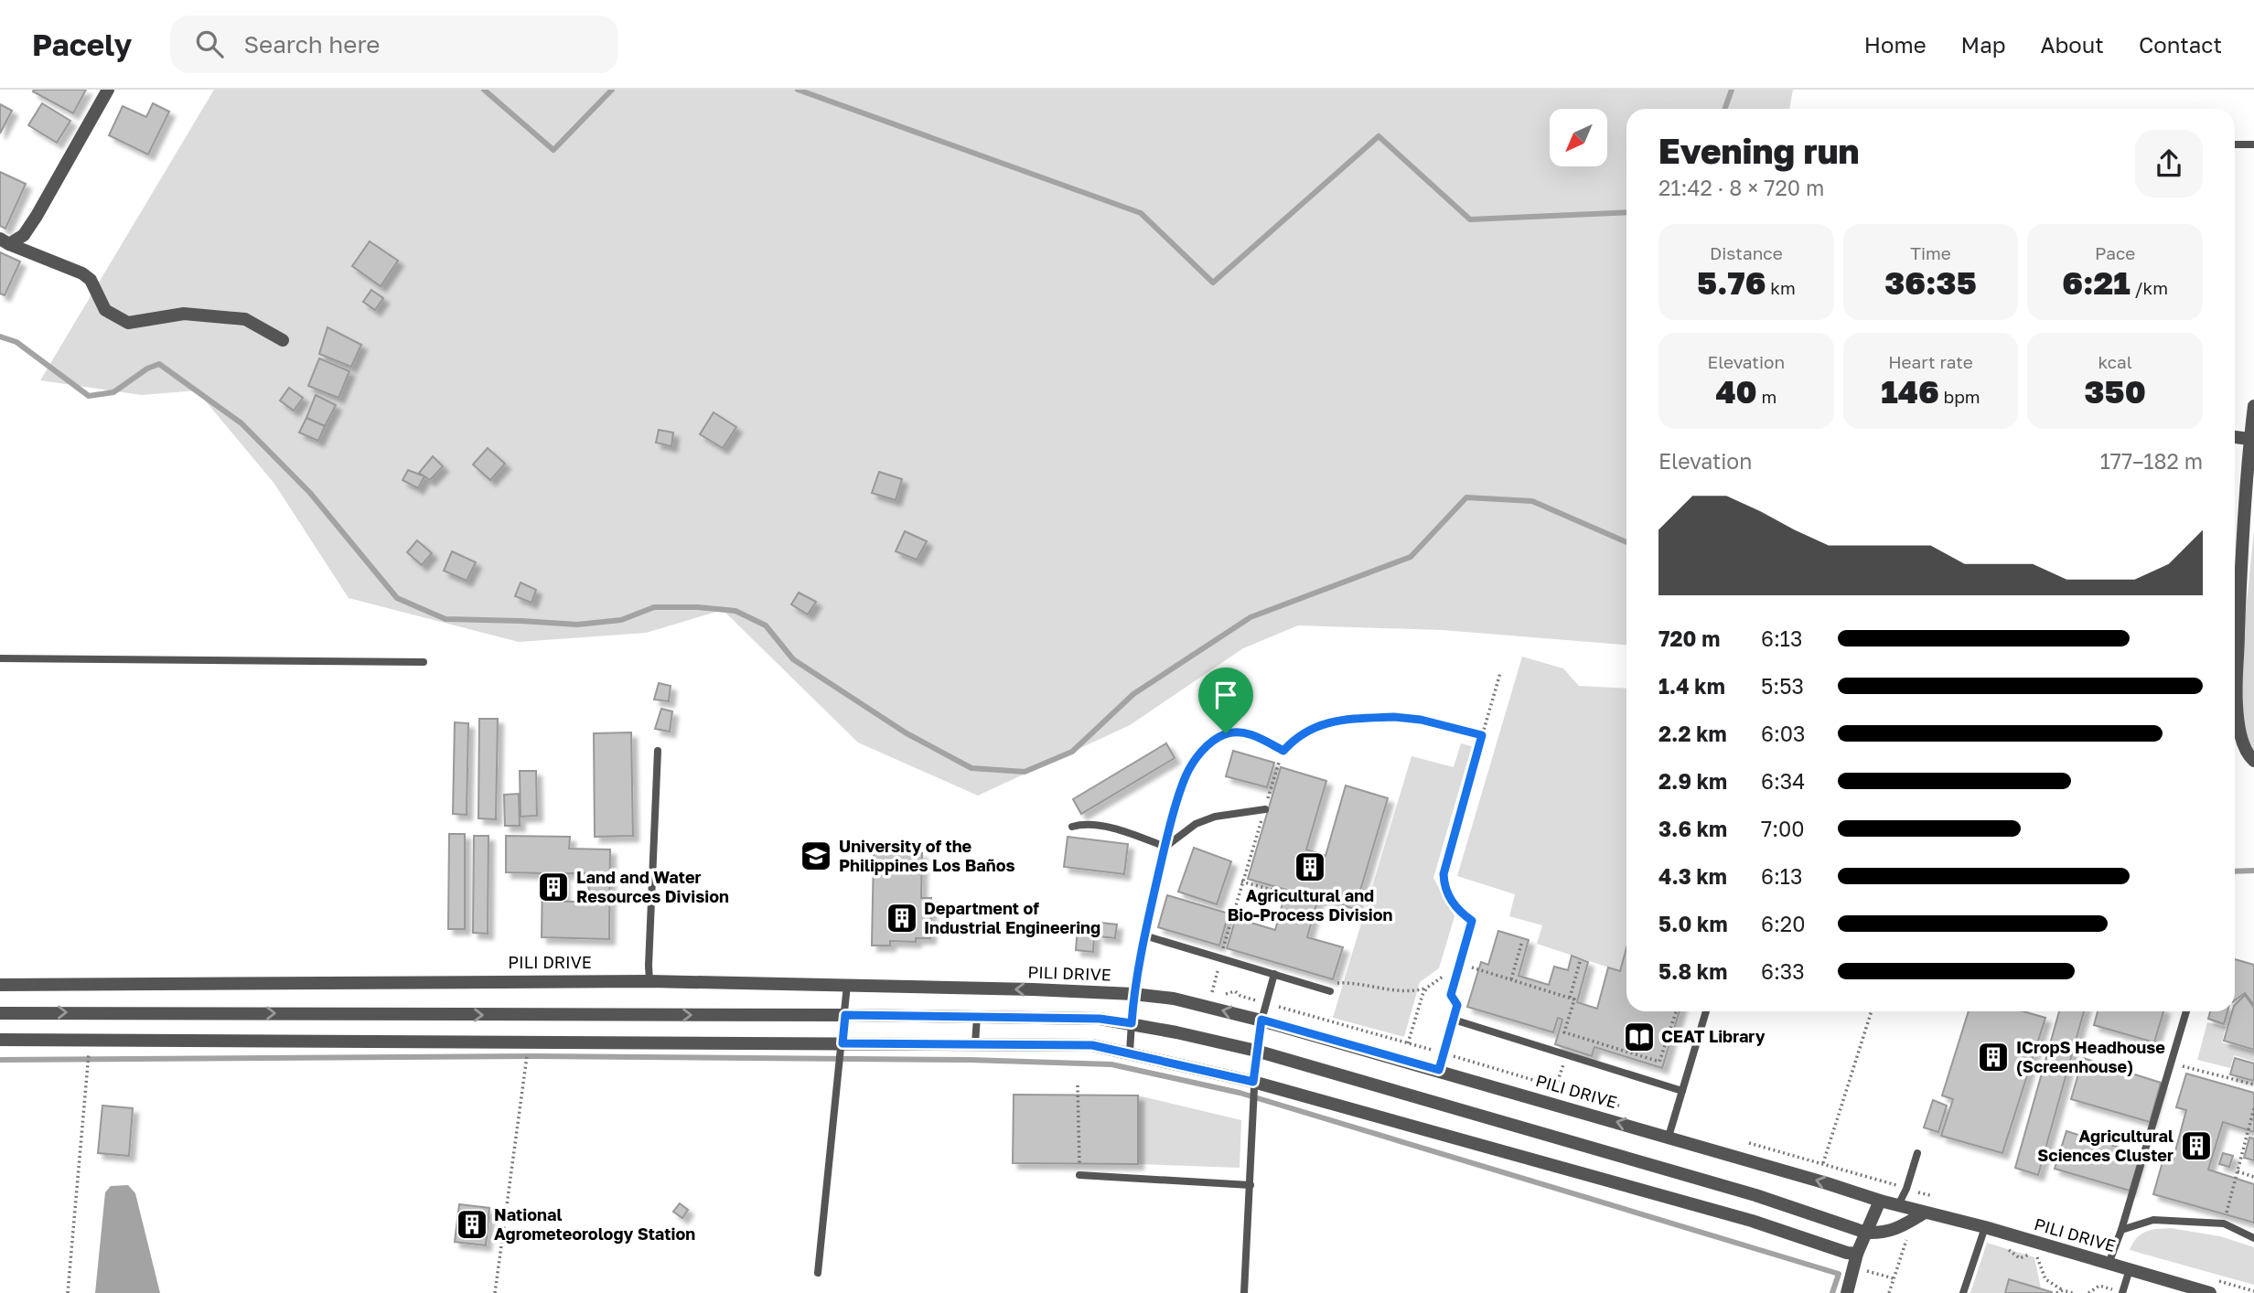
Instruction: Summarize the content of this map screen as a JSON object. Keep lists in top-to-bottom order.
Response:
{
  "streets": {
    "street": ["PILI DRIVE"]
  },
  "places": {
    "school or university": ["University of the Philippines Los Baños"],
    "building": [
      "Agricultural and Bio-Process Division",
      "Land and Water Resources Division",
      "Department of Industrial Engineering",
      "ICropS Headhouse (Screenhouse)",
      "Agricultural Sciences Cluster",
      "National Agrometeorology Station"
    ],
    "library": ["CEAT Library"]
  },
  "north": "bottom left",
  "page": {
    "header": "Pacely",
    "search": "Search here",
    "nav": [
      "Home",
      "Map",
      "About",
      "Contact"
    ],
    "heading": ["Evening run", "21:42 · 8 × 720 m"],
    "stats": [
      ["Distance", "5.76 km"],
      ["Time", "36:35"],
      ["Pace", "6:21 /km"],
      ["Elevation", "40 m"],
      ["Heart rate", "146 bpm"],
      ["kcal", "350"]
    ],
    "chart": ["Elevation", "177–182 m"],
    "list": [
      {
        "name": "720 m",
        "note": "6:13"
      },
      {
        "name": "1.4 km",
        "note": "5:53"
      },
      {
        "name": "2.2 km",
        "note": "6:03"
      },
      {
        "name": "2.9 km",
        "note": "6:34"
      },
      {
        "name": "3.6 km",
        "note": "7:00"
      },
      {
        "name": "4.3 km",
        "note": "6:13"
      },
      {
        "name": "5.0 km",
        "note": "6:20"
      },
      {
        "name": "5.8 km",
        "note": "6:33"
      }
    ]
  }
}
